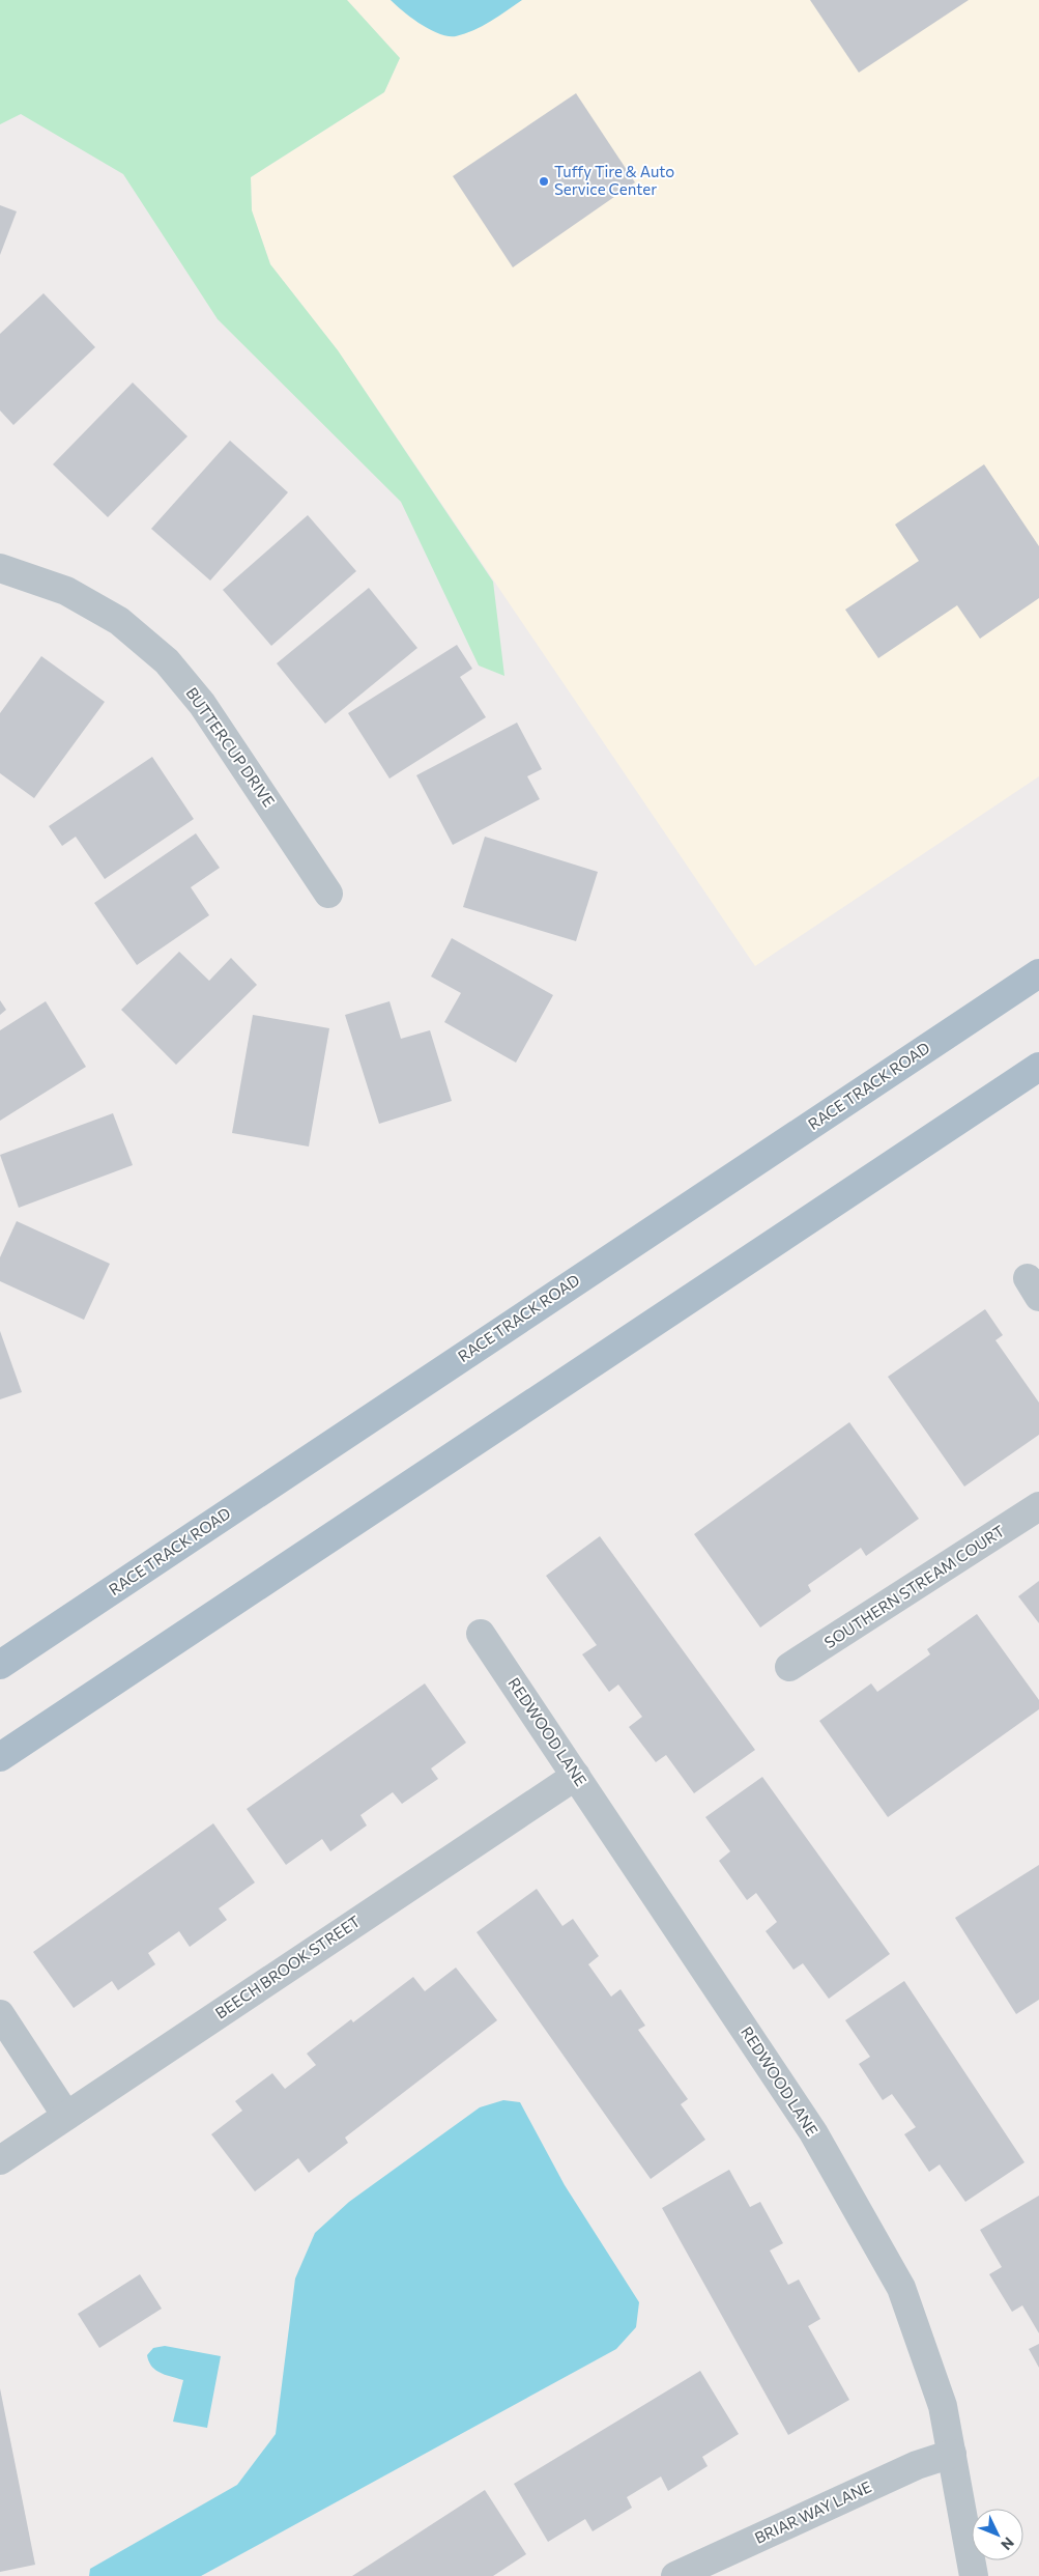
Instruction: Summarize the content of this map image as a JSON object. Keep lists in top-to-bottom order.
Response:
{
  "streets": {
    "main road": ["RACE TRACK ROAD"],
    "street": [
      "BUTTERCUP DRIVE",
      "SOUTHERN STREAM COURT",
      "REDWOOD LANE",
      "BEECH BROOK STREET",
      "BRIAR WAY LANE"
    ]
  },
  "crossings": [
    ["REDWOOD LANE", "BEECH BROOK STREET"],
    ["REDWOOD LANE", "BRIAR WAY LANE"]
  ],
  "places": ["Tuffy Tire & Auto Service Center"],
  "north": "bottom right"
}
